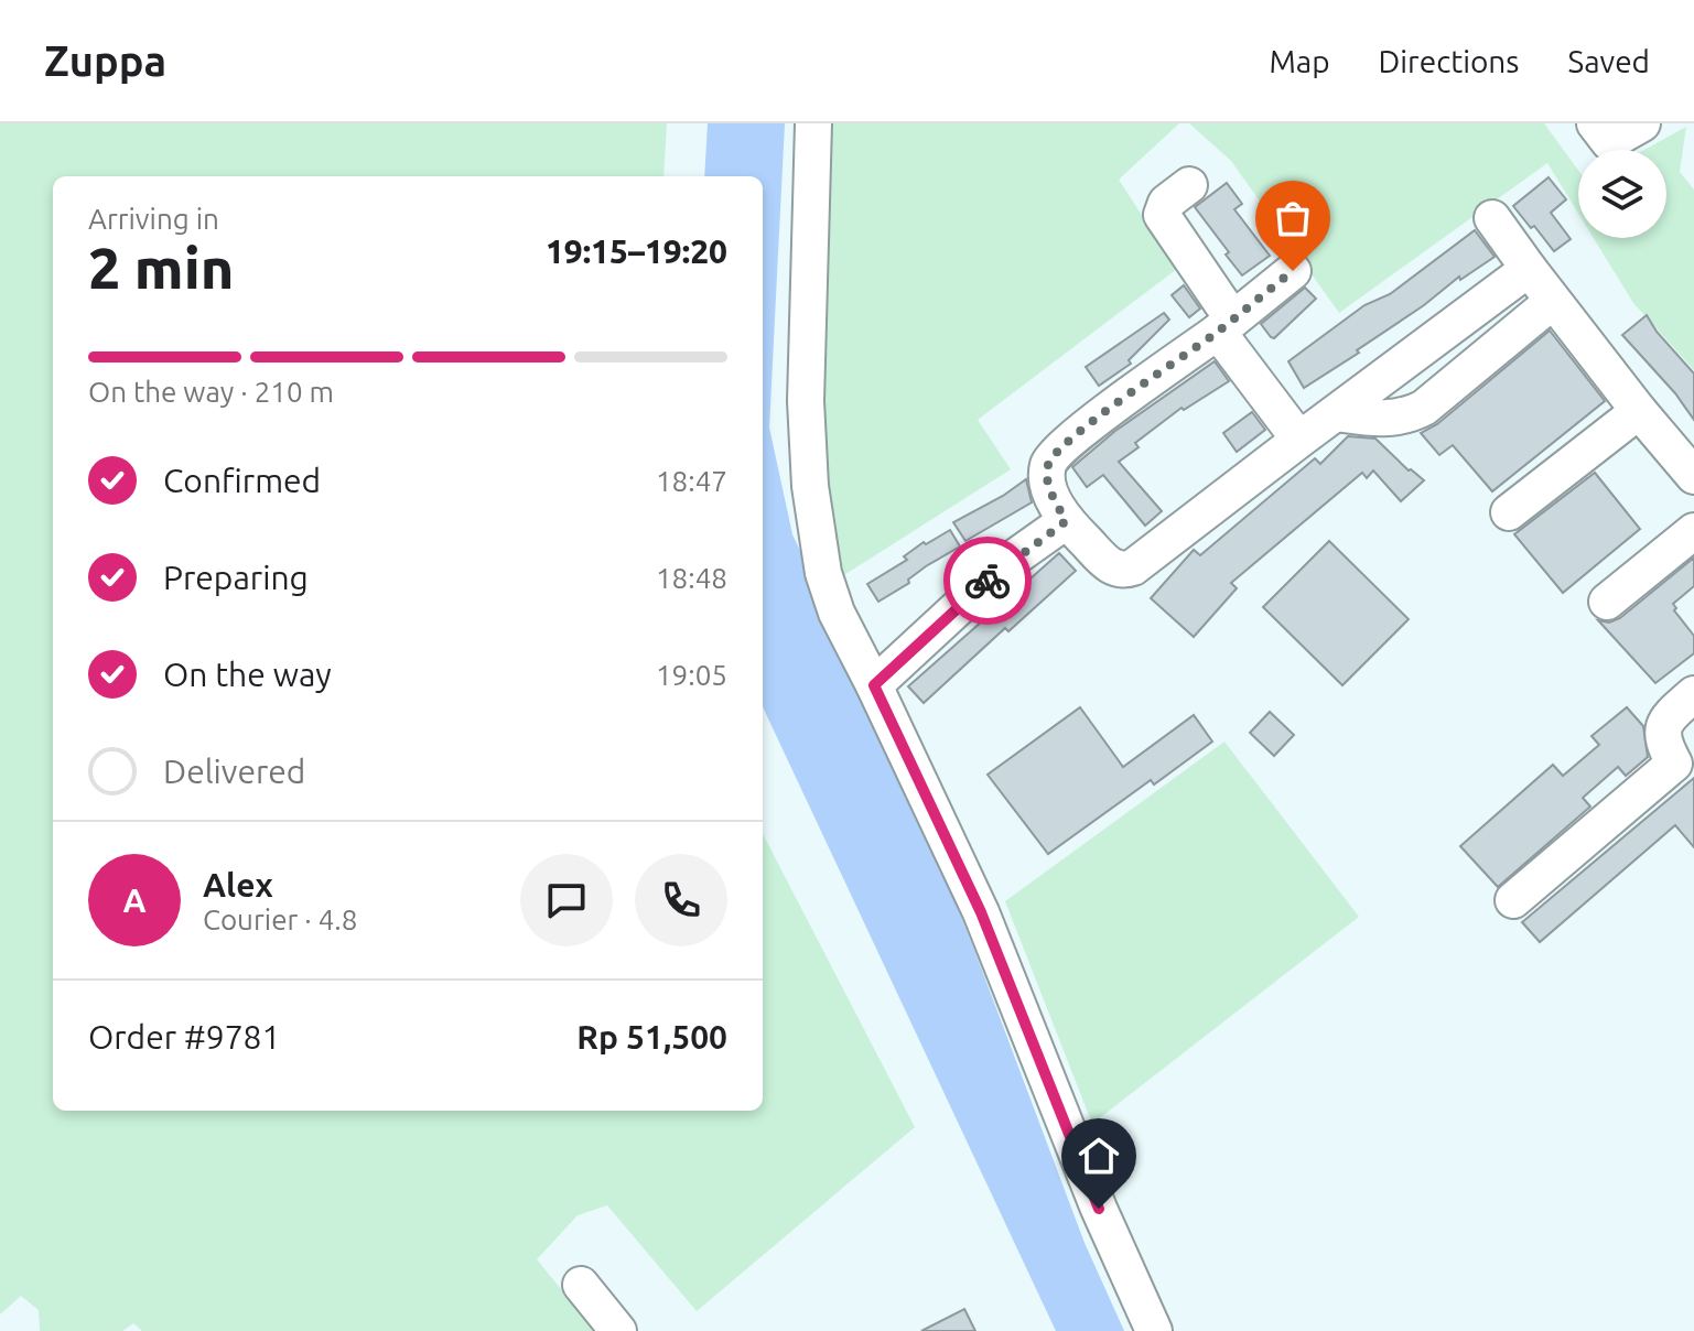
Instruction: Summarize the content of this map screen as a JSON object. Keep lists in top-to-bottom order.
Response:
{
  "page": {
    "header": "Zuppa",
    "nav": ["Map", "Directions", "Saved"],
    "heading": ["2 min", "Arriving in", "19:15–19:20"],
    "panel": [
      "Alex",
      "Courier · 4.8",
      "Order #9781",
      "Rp 51,500"
    ],
    "bar": "On the way · 210 m",
    "list": [
      ["Confirmed", "18:47"],
      ["Preparing", "18:48"],
      ["On the way", "19:05"],
      "Delivered"
    ],
    "round": "A"
  }
}
